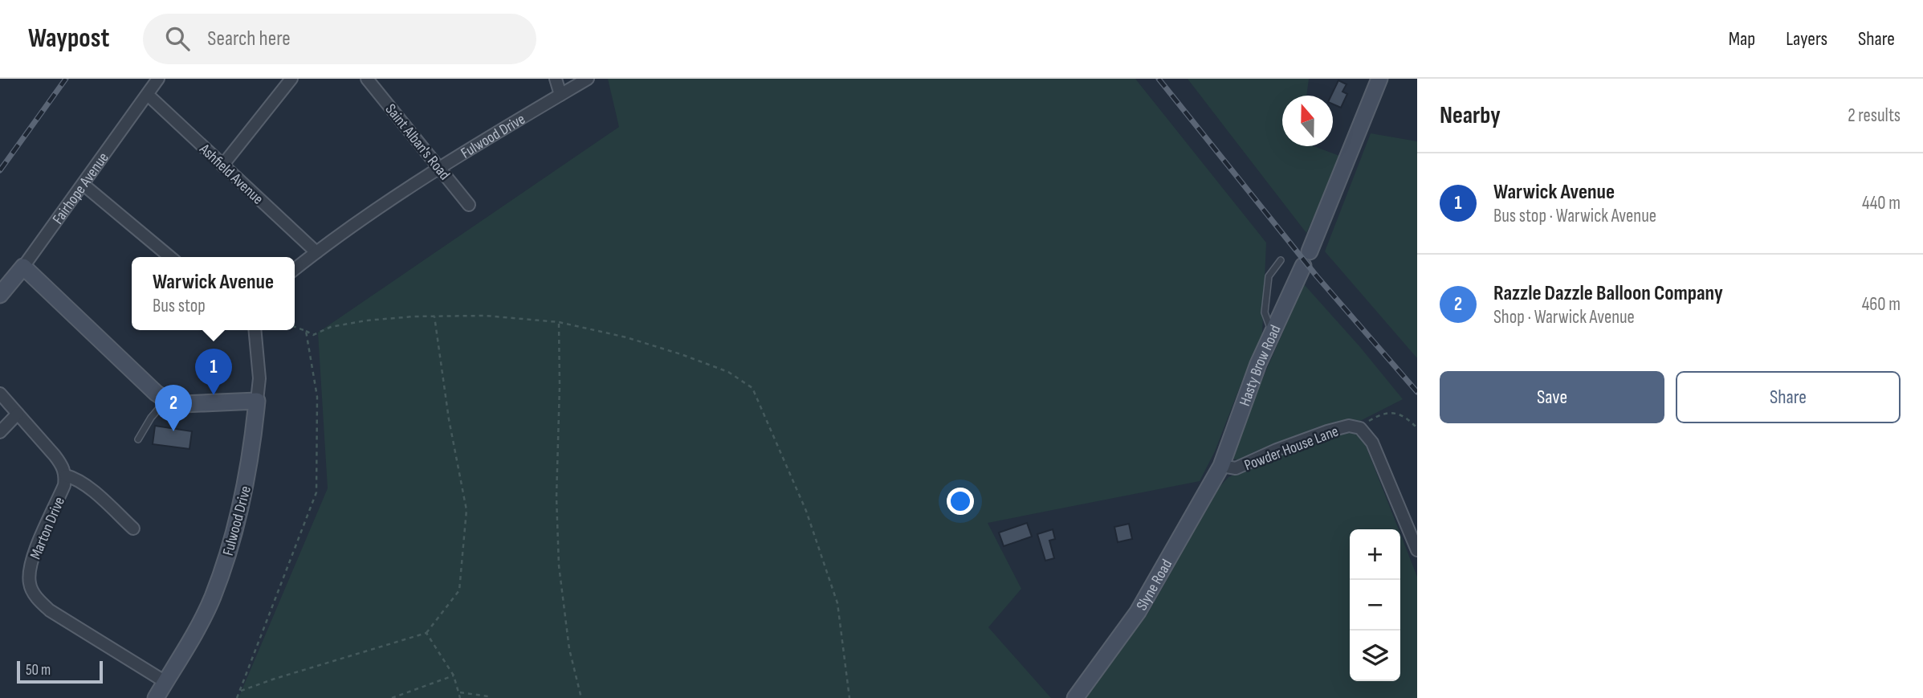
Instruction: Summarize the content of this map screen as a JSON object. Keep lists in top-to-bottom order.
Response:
{
  "streets": {
    "street": [
      "Fulwood Drive",
      "Saint Alban's Road",
      "Ashfield Avenue",
      "Fairhope Avenue",
      "Hasty Brow Road",
      "Powder House Lane",
      "Marton Drive",
      "Slyne Road"
    ]
  },
  "crossings": [
    ["Fulwood Drive", "Saint Alban's Road"],
    ["Fulwood Drive", "Ashfield Avenue"],
    ["Fulwood Drive", "Marton Drive"],
    ["Ashfield Avenue", "Fairhope Avenue"],
    ["Hasty Brow Road", "Powder House Lane"],
    ["Hasty Brow Road", "Slyne Road"],
    ["Powder House Lane", "Slyne Road"]
  ],
  "scale_bar": "50 m",
  "north": "top",
  "page": {
    "header": "Waypost",
    "search": "Search here",
    "nav": ["Map", "Layers", "Share"],
    "heading": ["Nearby", "2 results"],
    "list": [
      {
        "mark": "1",
        "name": "Warwick Avenue",
        "note": "Bus stop · Warwick Avenue",
        "value": "440 m"
      },
      {
        "mark": "2",
        "name": "Razzle Dazzle Balloon Company",
        "note": "Shop · Warwick Avenue",
        "value": "460 m"
      }
    ],
    "popup": ["Warwick Avenue", "Bus stop"],
    "pins": ["1", "2"],
    "buttons": ["Save", "Share"],
    "map_buttons": ["+", "−"],
    "scale": "50 m"
  }
}
